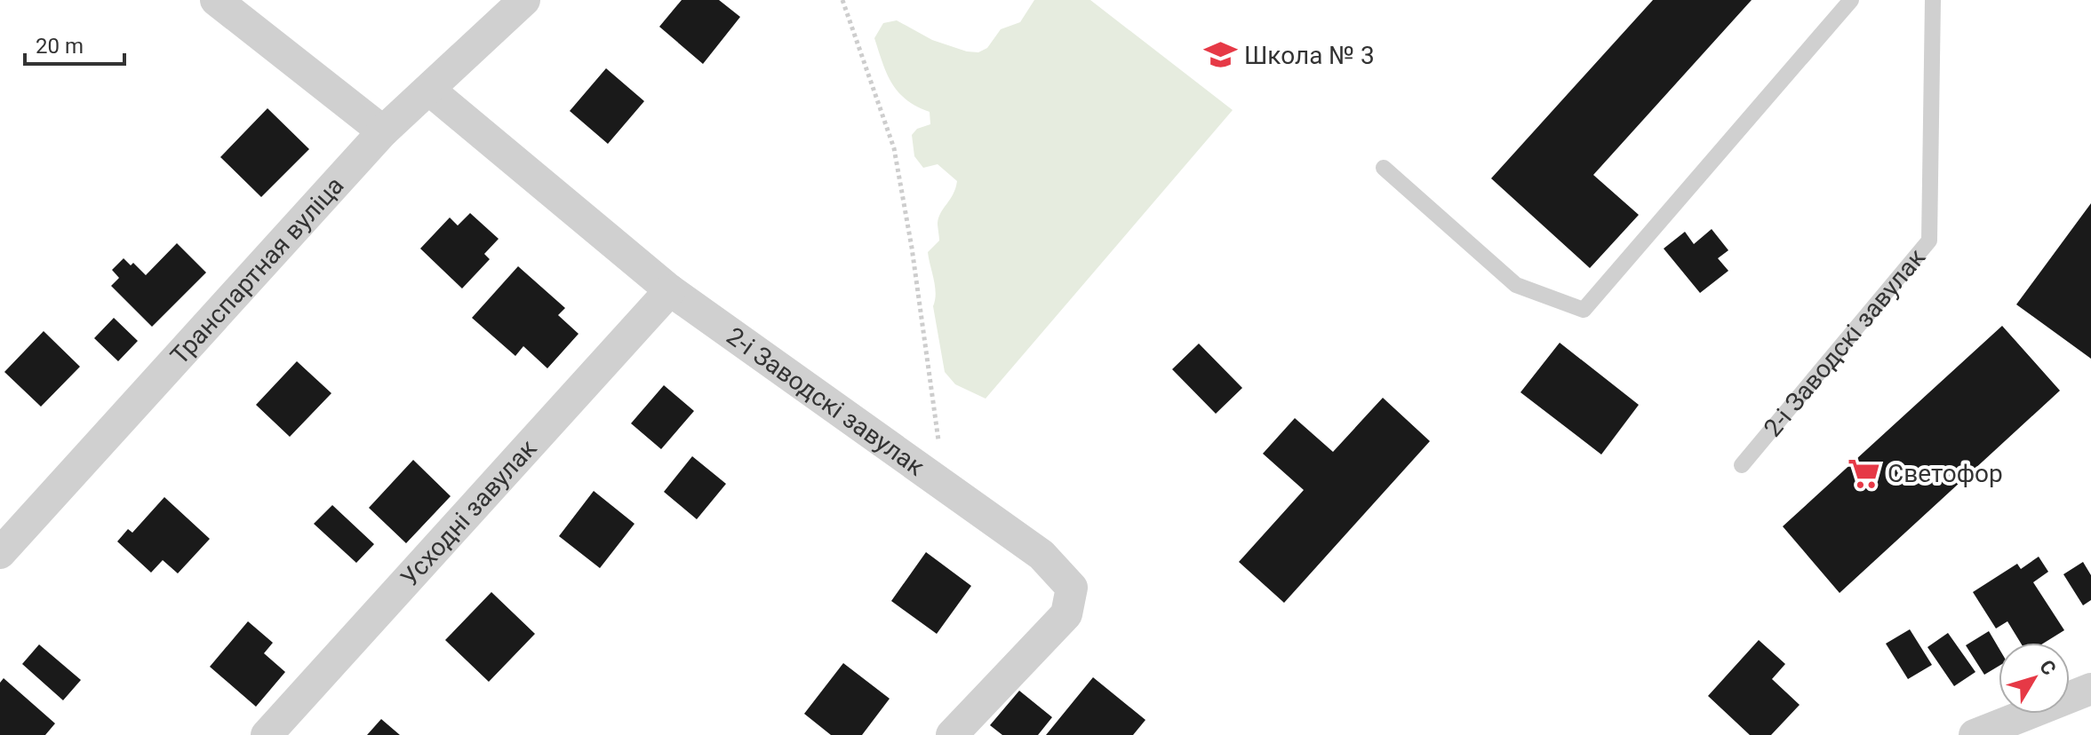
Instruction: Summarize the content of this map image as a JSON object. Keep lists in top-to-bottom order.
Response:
{
  "streets": {
    "street": ["Транспартная вуліца", "2-і Заводскі завулак", "Усходні завулак"]
  },
  "crossings": [
    ["Транспартная вуліца", "2-і Заводскі завулак"],
    ["2-і Заводскі завулак", "Усходні завулак"]
  ],
  "places": {
    "school or university": ["Школа № 3"],
    "supermarket": ["Светофор"]
  },
  "scale_bar": "20 m",
  "north": "top right"
}
